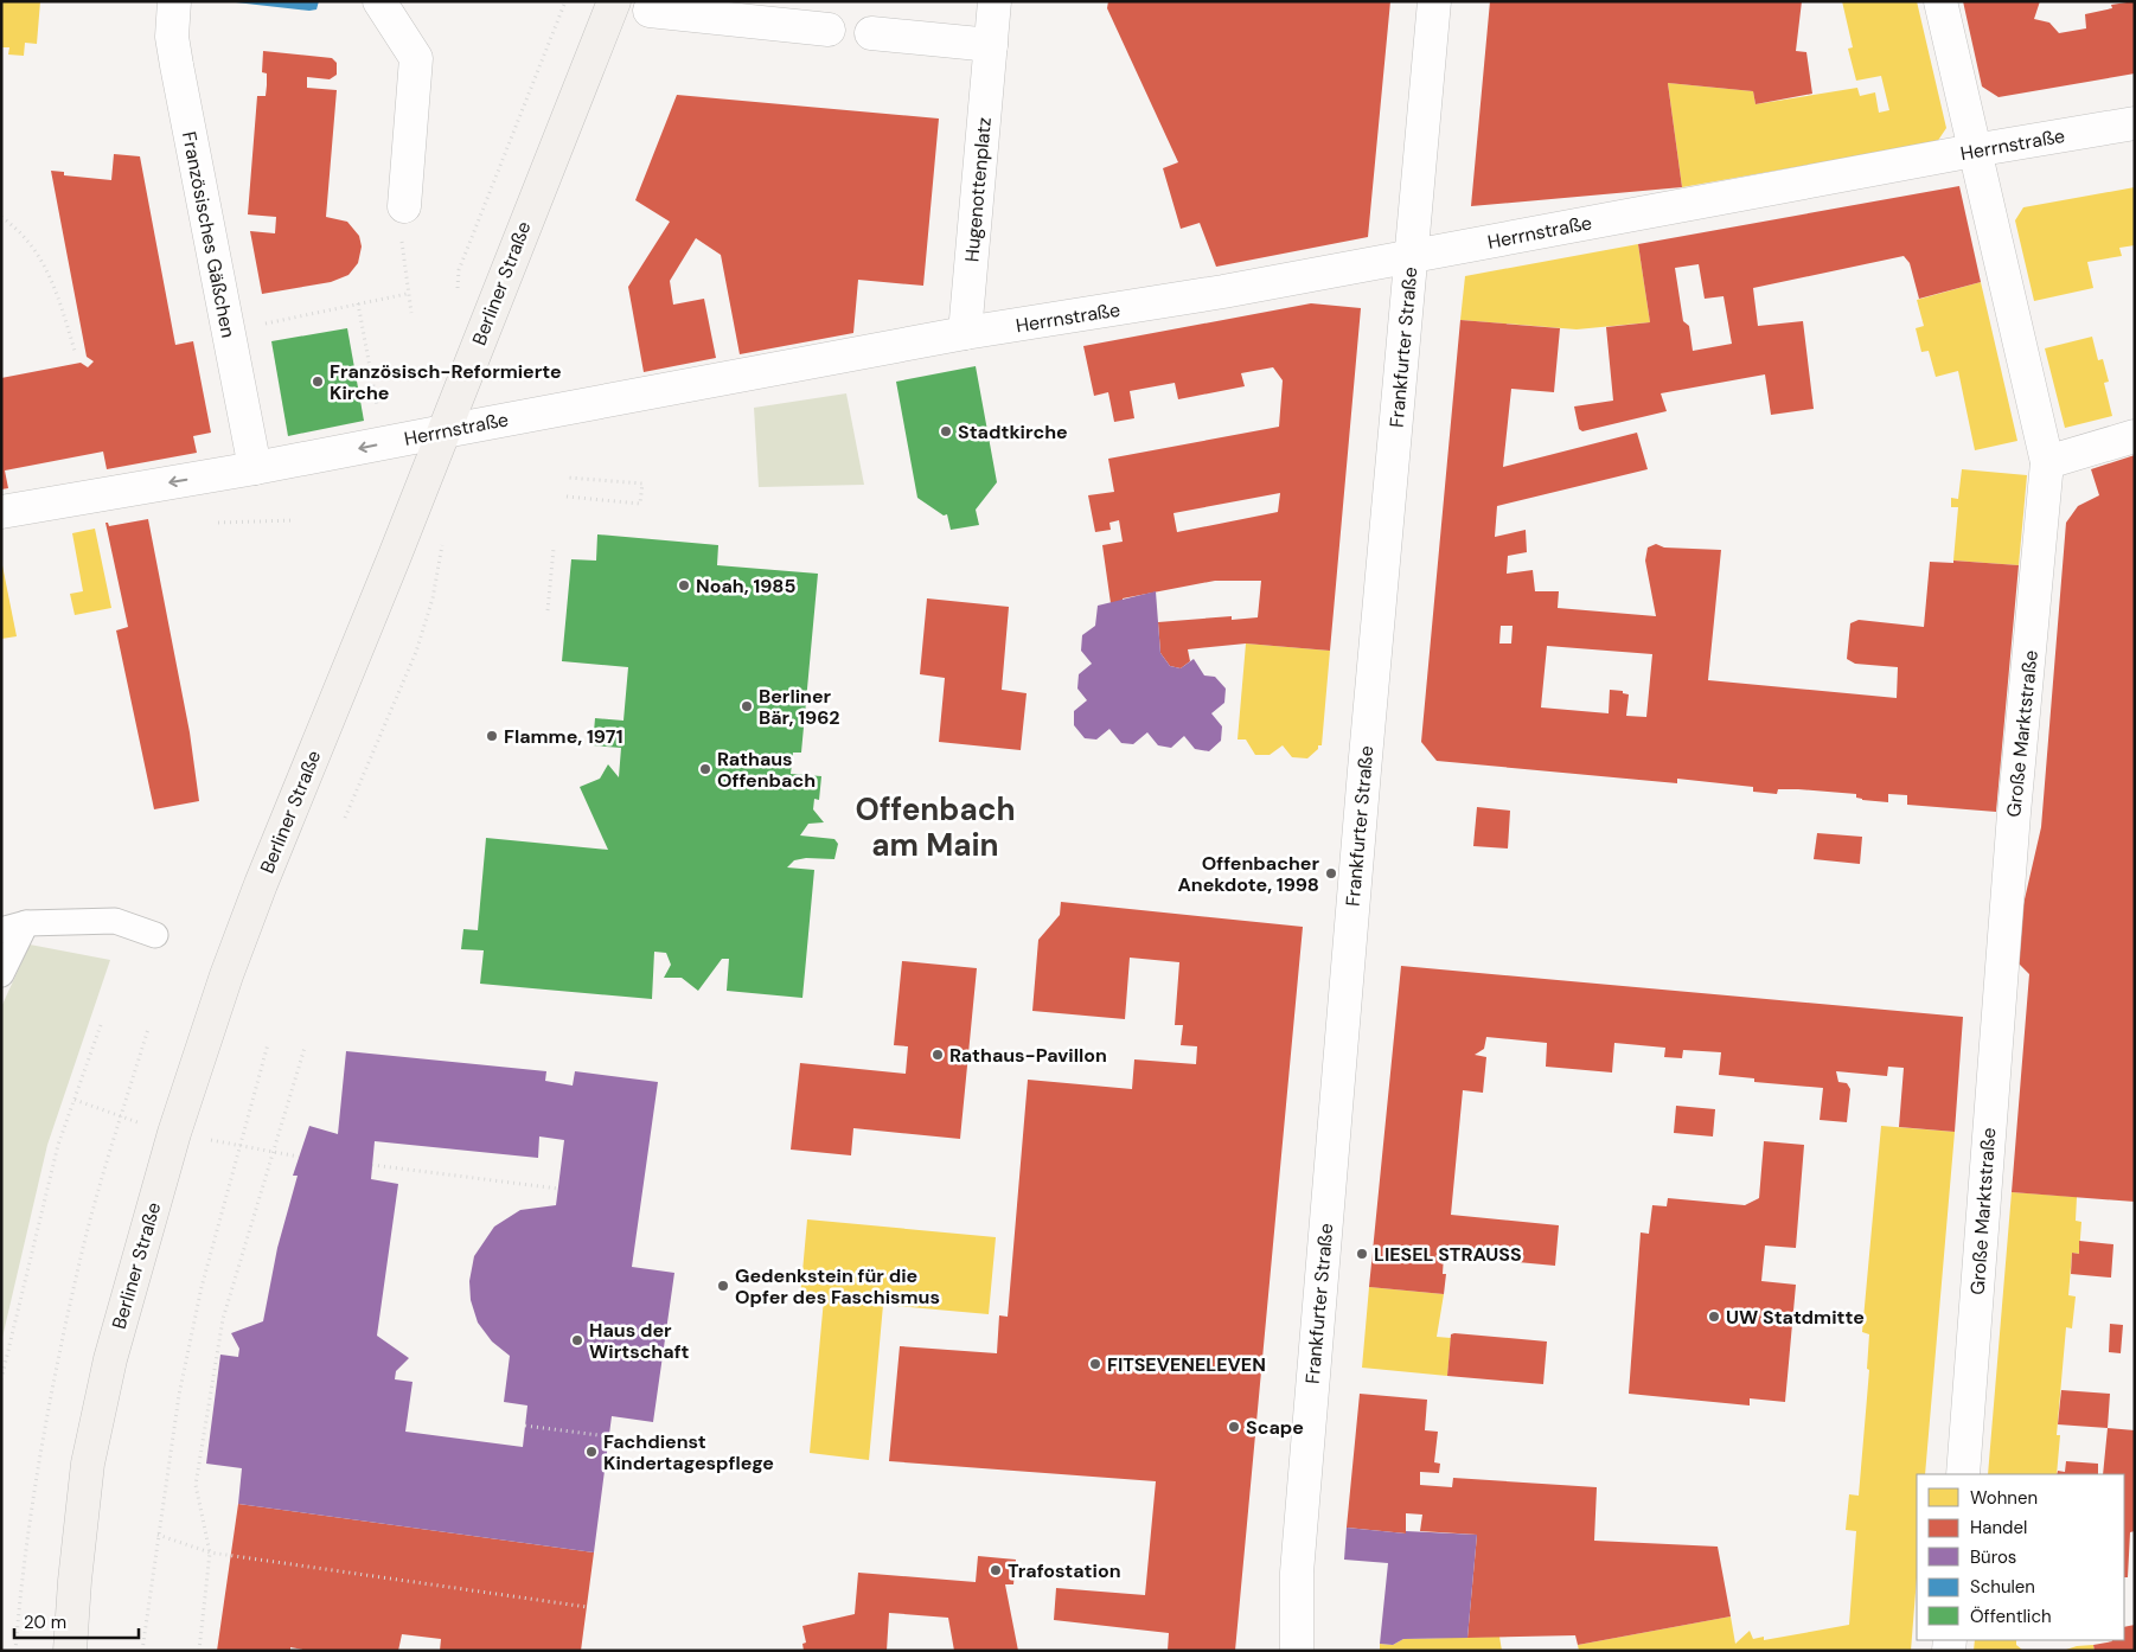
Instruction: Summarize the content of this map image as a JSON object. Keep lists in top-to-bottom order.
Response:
{
  "streets": {
    "main road": ["Berliner Straße"],
    "street": [
      "Herrnstraße",
      "Hugenottenplatz",
      "Französisches Gäßchen",
      "Frankfurter Straße",
      "Große Marktstraße"
    ]
  },
  "crossings": [
    ["Herrnstraße", "Hugenottenplatz"],
    ["Herrnstraße", "Französisches Gäßchen"],
    ["Herrnstraße", "Berliner Straße"],
    ["Herrnstraße", "Frankfurter Straße"],
    ["Herrnstraße", "Große Marktstraße"]
  ],
  "districts": ["Offenbach am Main"],
  "places": [
    "Französisch-Reformierte Kirche",
    "Stadtkirche",
    "Noah, 1985",
    "Berliner Bär, 1962",
    "Flamme, 1971",
    "Rathaus Offenbach",
    "Offenbacher Anekdote, 1998",
    "Rathaus-Pavillon",
    "LIESEL STRAUSS",
    "Gedenkstein für die Opfer des Faschismus",
    "UW Statdmitte",
    "Haus der Wirtschaft",
    "FITSEVENELEVEN",
    "Scape",
    "Fachdienst Kindertagespflege",
    "Trafostation"
  ],
  "legend": [
    "Wohnen",
    "Handel",
    "Büros",
    "Schulen",
    "Öffentlich"
  ],
  "scale_bar": "20 m"
}
